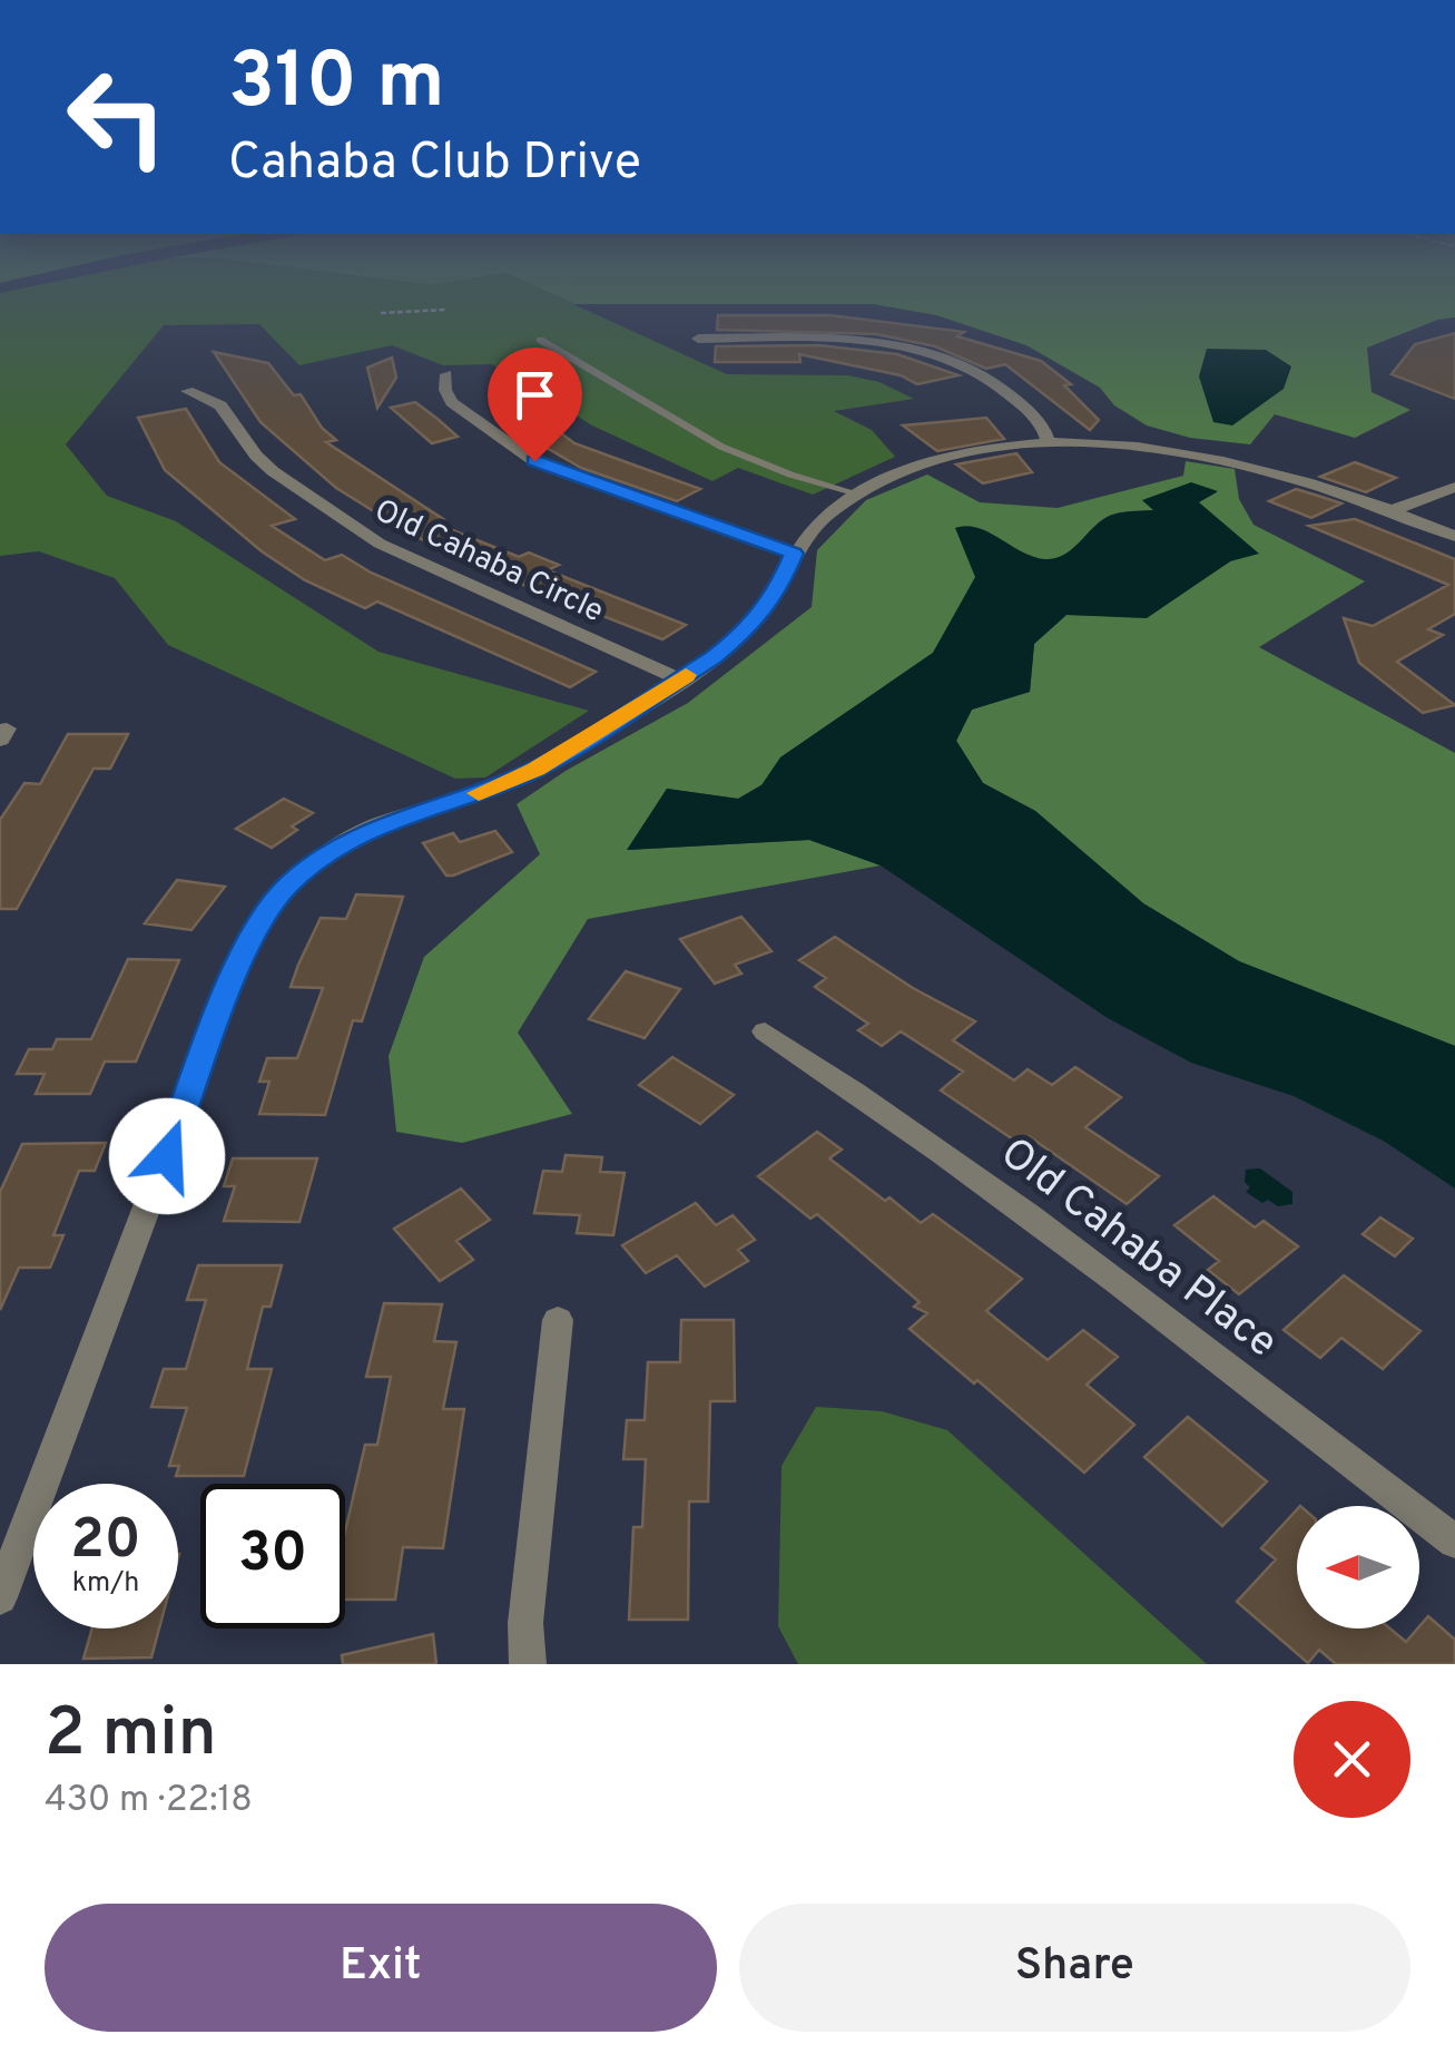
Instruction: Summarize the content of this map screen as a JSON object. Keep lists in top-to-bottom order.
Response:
{
  "streets": {
    "street": ["Old Cahaba Circle", "Old Cahaba Place"]
  },
  "north": "left",
  "page": {
    "turn": ["310 m", "Cahaba Club Drive"],
    "speed": "20 km/h",
    "limit": "30",
    "heading": ["2 min", "430 m · 22:18"],
    "buttons": ["Exit", "Share"]
  }
}
